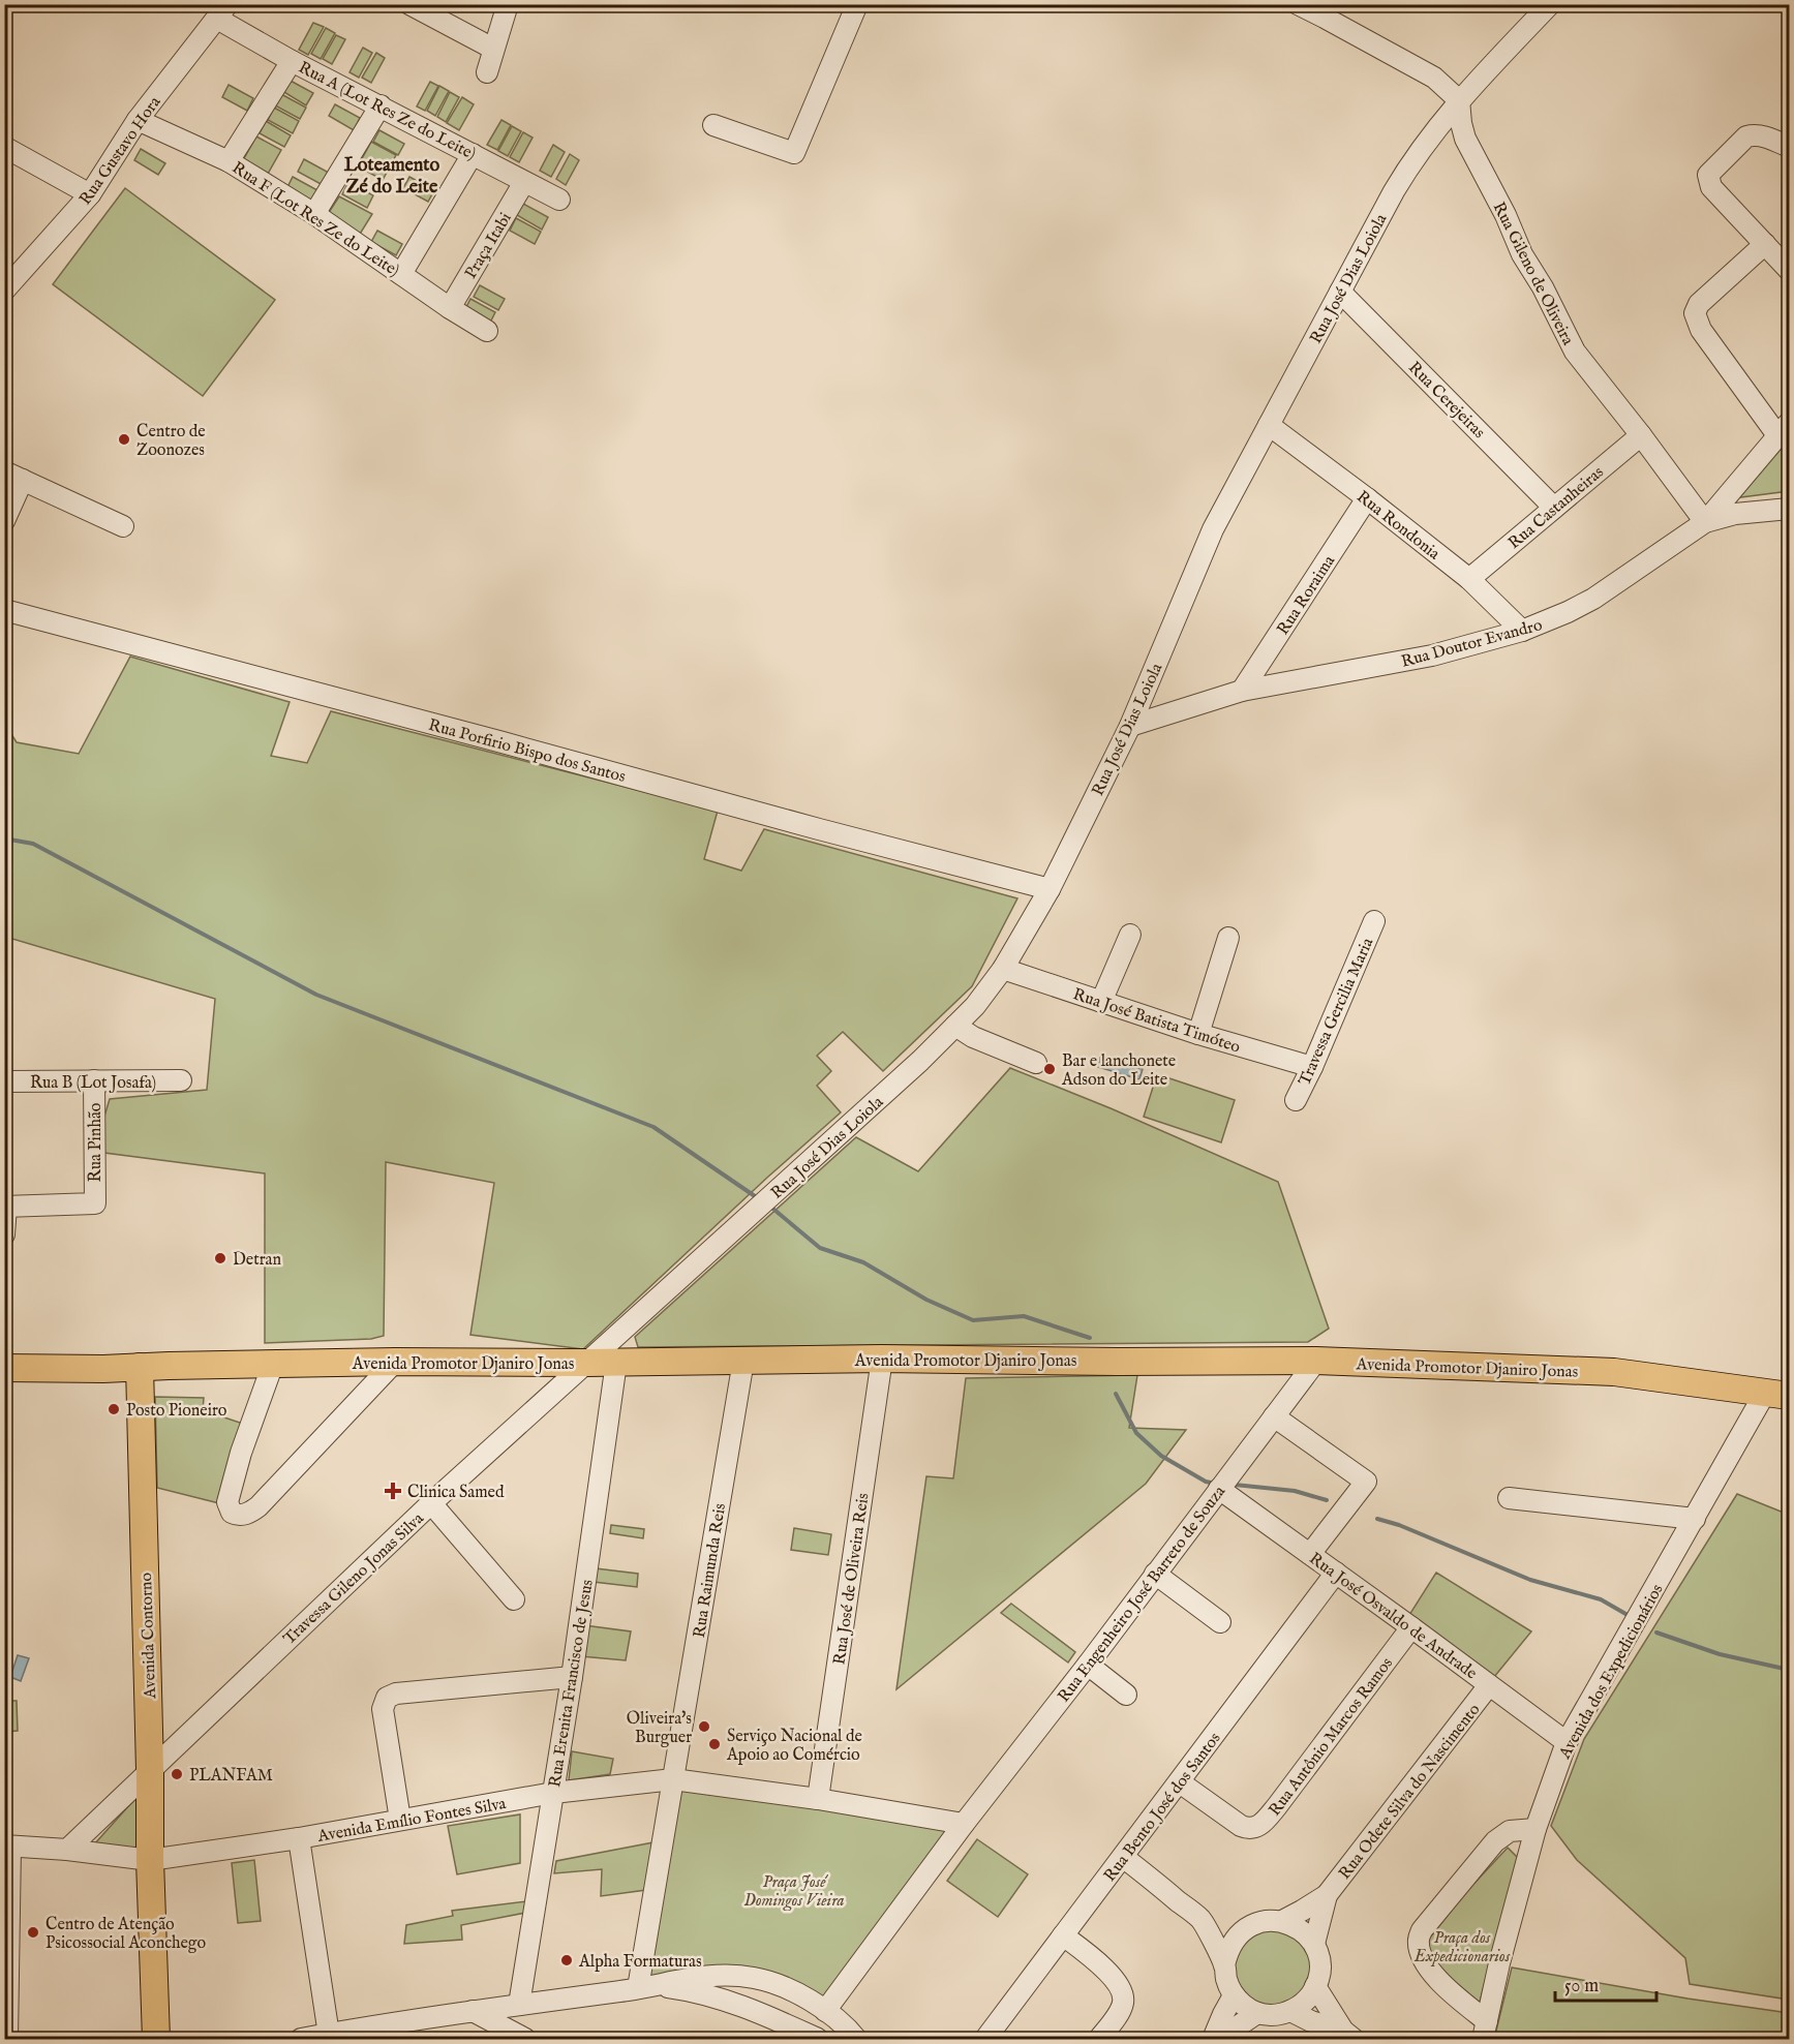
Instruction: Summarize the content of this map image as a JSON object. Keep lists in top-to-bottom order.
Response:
{
  "streets": {
    "main road": ["Avenida Promotor Djaniro Jonas", "Avenida Contorno"],
    "street": [
      "Rua A (Lot Res Ze do Leite)",
      "Rua Gustavo Hora",
      "Rua F (Lot Res Ze do Leite)",
      "Praça Itabi",
      "Rua Gileno de Oliveira",
      "Rua José Dias Loiola",
      "Rua Cerejeiras",
      "Rua Castanheiras",
      "Rua Rondonia",
      "Rua Roraima",
      "Rua Doutor Evandro",
      "Rua Porfirio Bispo dos Santos",
      "Travessa Gercilia Maria",
      "Rua José Batista Timóteo",
      "Rua B (Lot Josafa)",
      "Rua Pinhão",
      "Rua Raimunda Reis",
      "Travessa Gileno Jonas Silva",
      "Rua José de Oliveira Reis",
      "Rua Engenheiro José Barreto de Souza",
      "Rua José Osvaldo de Andrade",
      "Avenida dos Expedicionários",
      "Rua Erenita Francisco de Jesus",
      "Rua Antônio Marcos Ramos",
      "Rua Odete Silva do Nascimento",
      "Rua Bento José dos Santos",
      "Avenida Emílio Fontes Silva"
    ]
  },
  "crossings": [
    ["Rua A (Lot Res Ze do Leite)", "Rua Gustavo Hora"],
    ["Rua A (Lot Res Ze do Leite)", "Praça Itabi"],
    ["Rua Gustavo Hora", "Rua F (Lot Res Ze do Leite)"],
    ["Rua F (Lot Res Ze do Leite)", "Praça Itabi"],
    ["Rua Gileno de Oliveira", "Rua José Dias Loiola"],
    ["Rua Gileno de Oliveira", "Rua Castanheiras"],
    ["Rua Gileno de Oliveira", "Rua Doutor Evandro"],
    ["Rua José Dias Loiola", "Rua Cerejeiras"],
    ["Rua José Dias Loiola", "Rua Rondonia"],
    ["Rua José Dias Loiola", "Rua Doutor Evandro"],
    ["Rua José Dias Loiola", "Rua Porfirio Bispo dos Santos"],
    ["Rua José Dias Loiola", "Rua José Batista Timóteo"],
    ["Rua José Dias Loiola", "Avenida Promotor Djaniro Jonas"],
    ["Rua José Dias Loiola", "Travessa Gileno Jonas Silva"],
    ["Rua Cerejeiras", "Rua Castanheiras"],
    ["Rua Castanheiras", "Rua Rondonia"],
    ["Rua Rondonia", "Rua Roraima"],
    ["Rua Rondonia", "Rua Doutor Evandro"],
    ["Rua Roraima", "Rua Doutor Evandro"],
    ["Travessa Gercilia Maria", "Rua José Batista Timóteo"],
    ["Rua B (Lot Josafa)", "Rua Pinhão"],
    ["Avenida Promotor Djaniro Jonas", "Rua Raimunda Reis"],
    ["Avenida Promotor Djaniro Jonas", "Travessa Gileno Jonas Silva"],
    ["Avenida Promotor Djaniro Jonas", "Rua José de Oliveira Reis"],
    ["Avenida Promotor Djaniro Jonas", "Rua Engenheiro José Barreto de Souza"],
    ["Avenida Promotor Djaniro Jonas", "Avenida Contorno"],
    ["Avenida Promotor Djaniro Jonas", "Avenida dos Expedicionários"],
    ["Avenida Promotor Djaniro Jonas", "Rua Erenita Francisco de Jesus"],
    ["Rua Raimunda Reis", "Avenida Emílio Fontes Silva"],
    ["Travessa Gileno Jonas Silva", "Avenida Contorno"],
    ["Travessa Gileno Jonas Silva", "Avenida Emílio Fontes Silva"],
    ["Rua Engenheiro José Barreto de Souza", "Rua José Osvaldo de Andrade"],
    ["Rua José Osvaldo de Andrade", "Avenida dos Expedicionários"],
    ["Rua José Osvaldo de Andrade", "Rua Antônio Marcos Ramos"],
    ["Rua José Osvaldo de Andrade", "Rua Odete Silva do Nascimento"],
    ["Rua José Osvaldo de Andrade", "Rua Bento José dos Santos"],
    ["Avenida Contorno", "Avenida Emílio Fontes Silva"],
    ["Rua Erenita Francisco de Jesus", "Avenida Emílio Fontes Silva"],
    ["Rua Antônio Marcos Ramos", "Rua Bento José dos Santos"]
  ],
  "districts": ["Loteamento Zé do Leite"],
  "parks": ["Praça José Domingos Vieira", "Praça dos Expedicionarios"],
  "places": {
    "other": [
      "Centro de Zoonozes",
      "Bar e lanchonete Adson do Leite",
      "Detran",
      "Posto Pioneiro",
      "Oliveira's Burguer",
      "Serviço Nacional de Apoio ao Comércio",
      "PLANFAM",
      "Centro de Atenção Psicossocial Aconchego",
      "Alpha Formaturas"
    ],
    "health": ["Clinica Samed"]
  },
  "scale_bar": "50 m"
}
